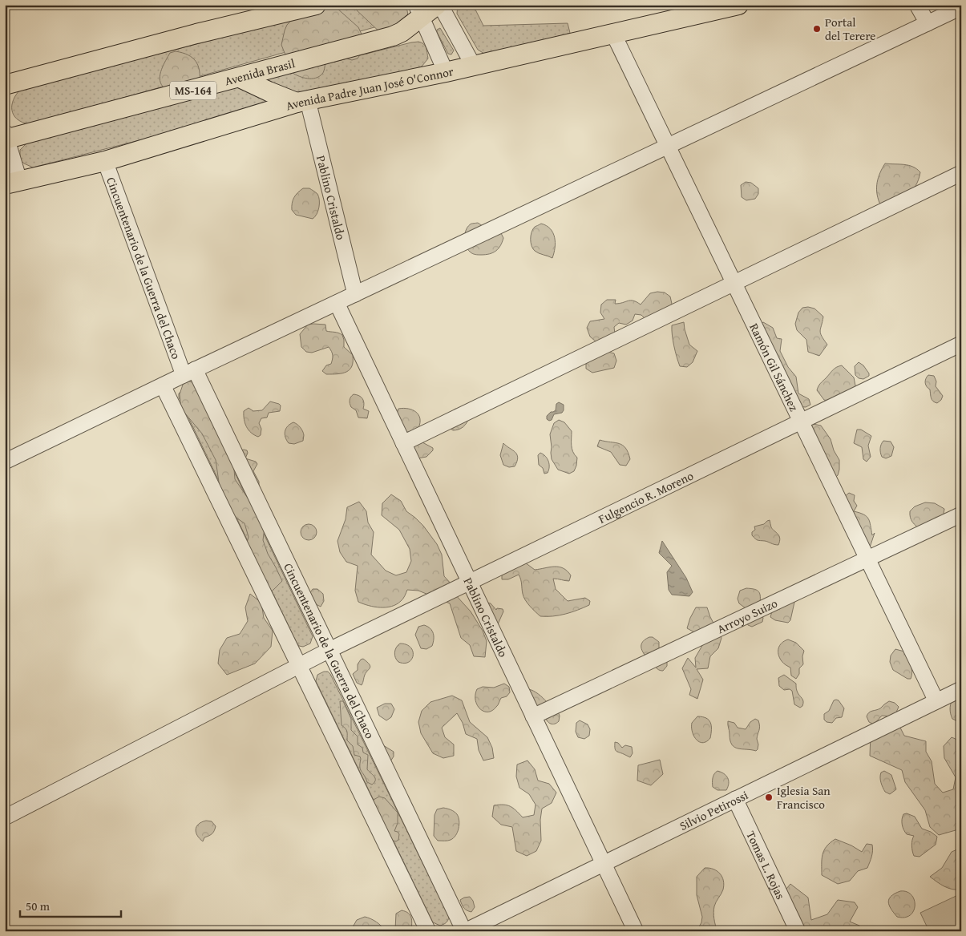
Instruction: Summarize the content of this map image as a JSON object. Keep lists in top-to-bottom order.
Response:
{
  "streets": {
    "main road": ["Avenida Brasil", "Avenida Padre Juan José O'Connor", "MS-164"],
    "street": [
      "Pablino Cristaldo",
      "Cincuentenario de la Guerra del Chaco",
      "Ramón Gil Sánchez",
      "Fulgencio R. Moreno",
      "Arroyo Suizo",
      "Silvio Petirossi",
      "Tomas L. Rojas"
    ]
  },
  "crossings": [
    ["Avenida Padre Juan José O'Connor", "Pablino Cristaldo"],
    ["Avenida Padre Juan José O'Connor", "Cincuentenario de la Guerra del Chaco"],
    ["Avenida Padre Juan José O'Connor", "Ramón Gil Sánchez"],
    ["Pablino Cristaldo", "Fulgencio R. Moreno"],
    ["Pablino Cristaldo", "Arroyo Suizo"],
    ["Pablino Cristaldo", "Silvio Petirossi"],
    ["Cincuentenario de la Guerra del Chaco", "Fulgencio R. Moreno"],
    ["Cincuentenario de la Guerra del Chaco", "Silvio Petirossi"],
    ["Ramón Gil Sánchez", "Fulgencio R. Moreno"],
    ["Ramón Gil Sánchez", "Arroyo Suizo"],
    ["Ramón Gil Sánchez", "Silvio Petirossi"],
    ["Silvio Petirossi", "Tomas L. Rojas"]
  ],
  "places": ["Portal del Terere", "Iglesia San Francisco"],
  "scale_bar": "50 m"
}
